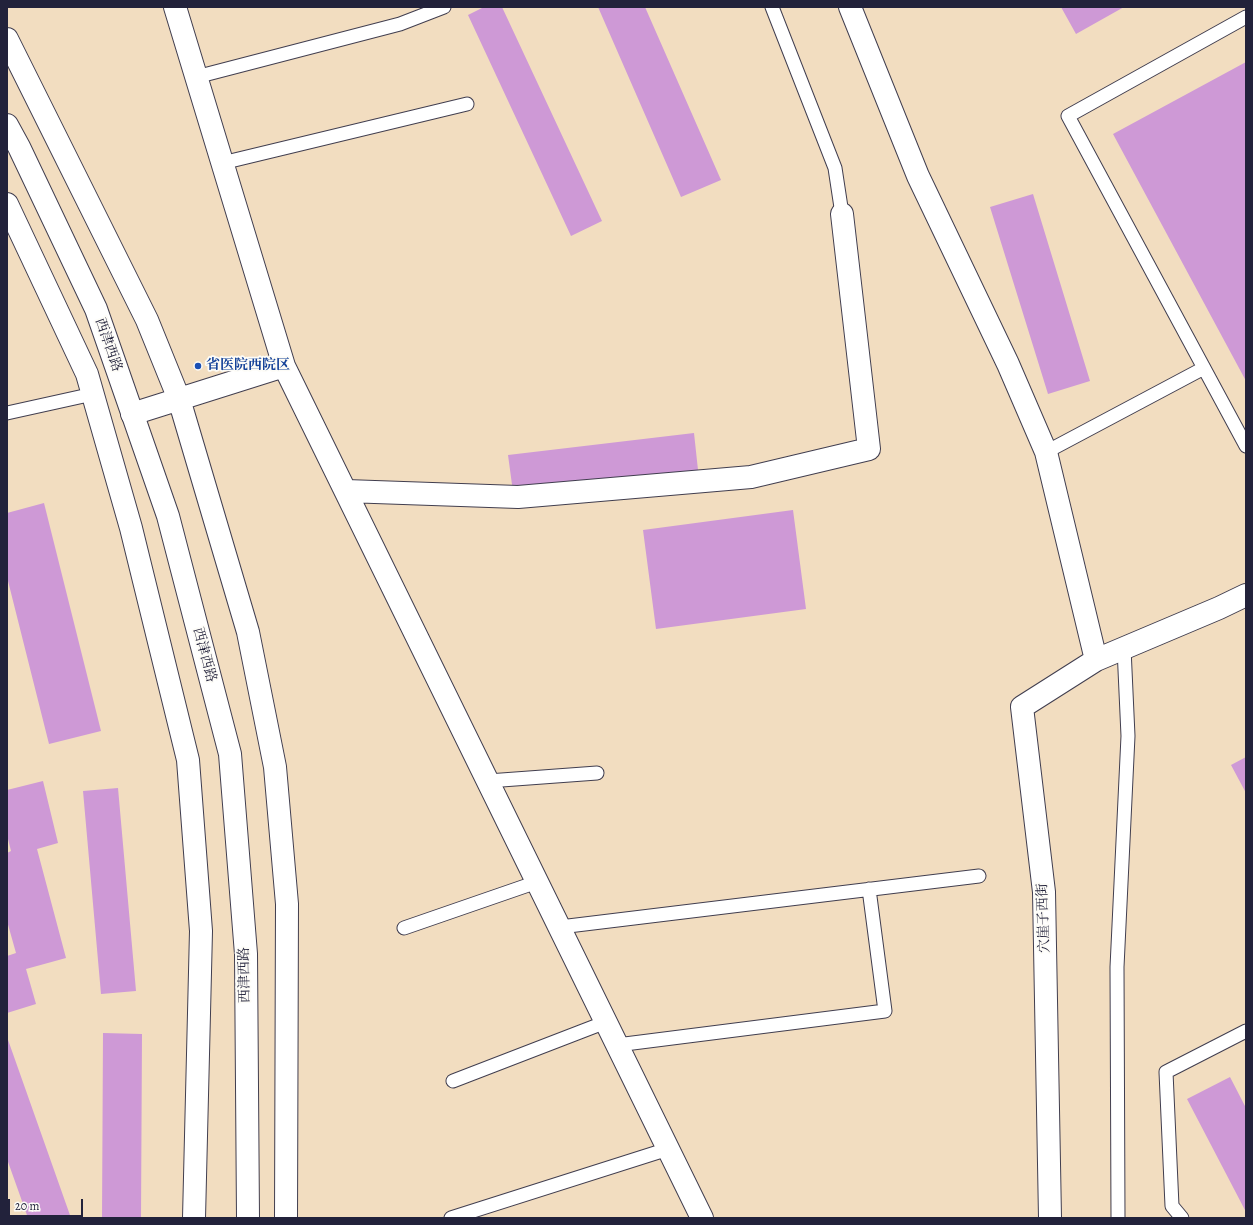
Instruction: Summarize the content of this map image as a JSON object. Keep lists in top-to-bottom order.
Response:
{
  "streets": {
    "street": ["西津西路", "穴崖子西街"]
  },
  "places": ["省医院西院区"],
  "scale_bar": "20 m"
}
